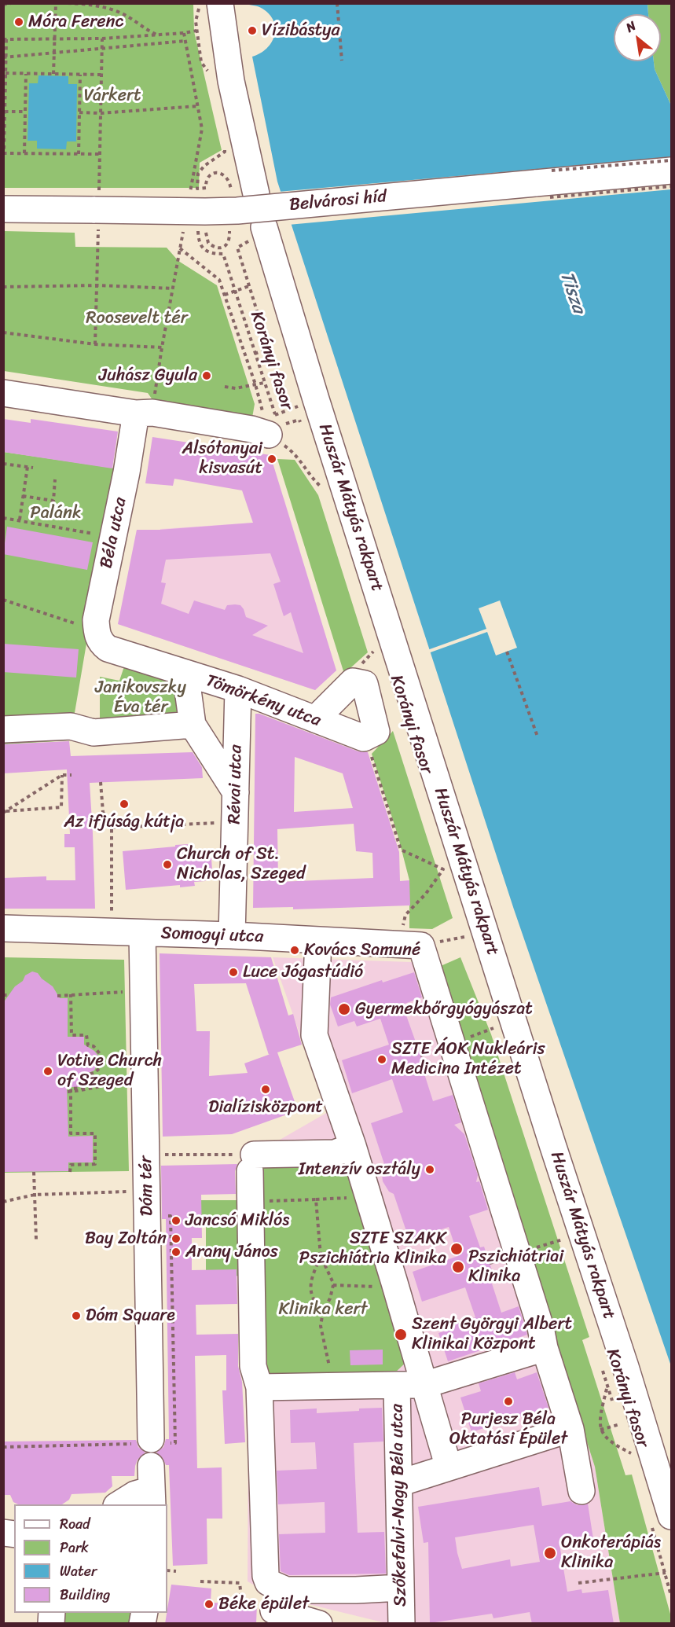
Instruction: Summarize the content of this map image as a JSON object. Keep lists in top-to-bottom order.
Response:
{
  "streets": {
    "street": [
      "Belvárosi híd",
      "Huszár Mátyás rakpart",
      "Béla utca",
      "Tömörkény utca",
      "Révai utca",
      "Somogyi utca",
      "Dóm tér",
      "Szőkefalvi-Nagy Béla utca"
    ],
    "path": ["Korányi fasor"]
  },
  "crossings": [
    ["Béla utca", "Tömörkény utca"],
    ["Tömörkény utca", "Révai utca"],
    ["Révai utca", "Somogyi utca"],
    ["Somogyi utca", "Dóm tér"],
    ["Somogyi utca", "Szőkefalvi-Nagy Béla utca"]
  ],
  "water": ["Tisza"],
  "parks": [
    "Várkert",
    "Roosevelt tér",
    "Palánk",
    "Janikovszky Éva tér",
    "Klinika kert"
  ],
  "places": [
    "Móra Ferenc",
    "Vízibástya",
    "Juhász Gyula",
    "Alsótanyai kisvasút",
    "Az ifjúság kútja",
    "Church of St. Nicholas, Szeged",
    "Kovács Samuné",
    "Luce Jógastúdió",
    "Gyermekbőrgyógyászat",
    "SZTE ÁOK Nukleáris Medicina Intézet",
    "Votive Church of Szeged",
    "Dialízisközpont",
    "Intenzív osztály",
    "Jancsó Miklós",
    "Bay Zoltán",
    "SZTE SZAKK Pszichiátria Klinika",
    "Arany János",
    "Pszichiátriai Klinika",
    "Dóm Square",
    "Szent Györgyi Albert Klinikai Központ",
    "Purjesz Béla Oktatási Épület",
    "Onkoterápiás Klinika",
    "Béke épület"
  ],
  "legend": [
    "Road",
    "Park",
    "Water",
    "Building"
  ],
  "north": "top left"
}
